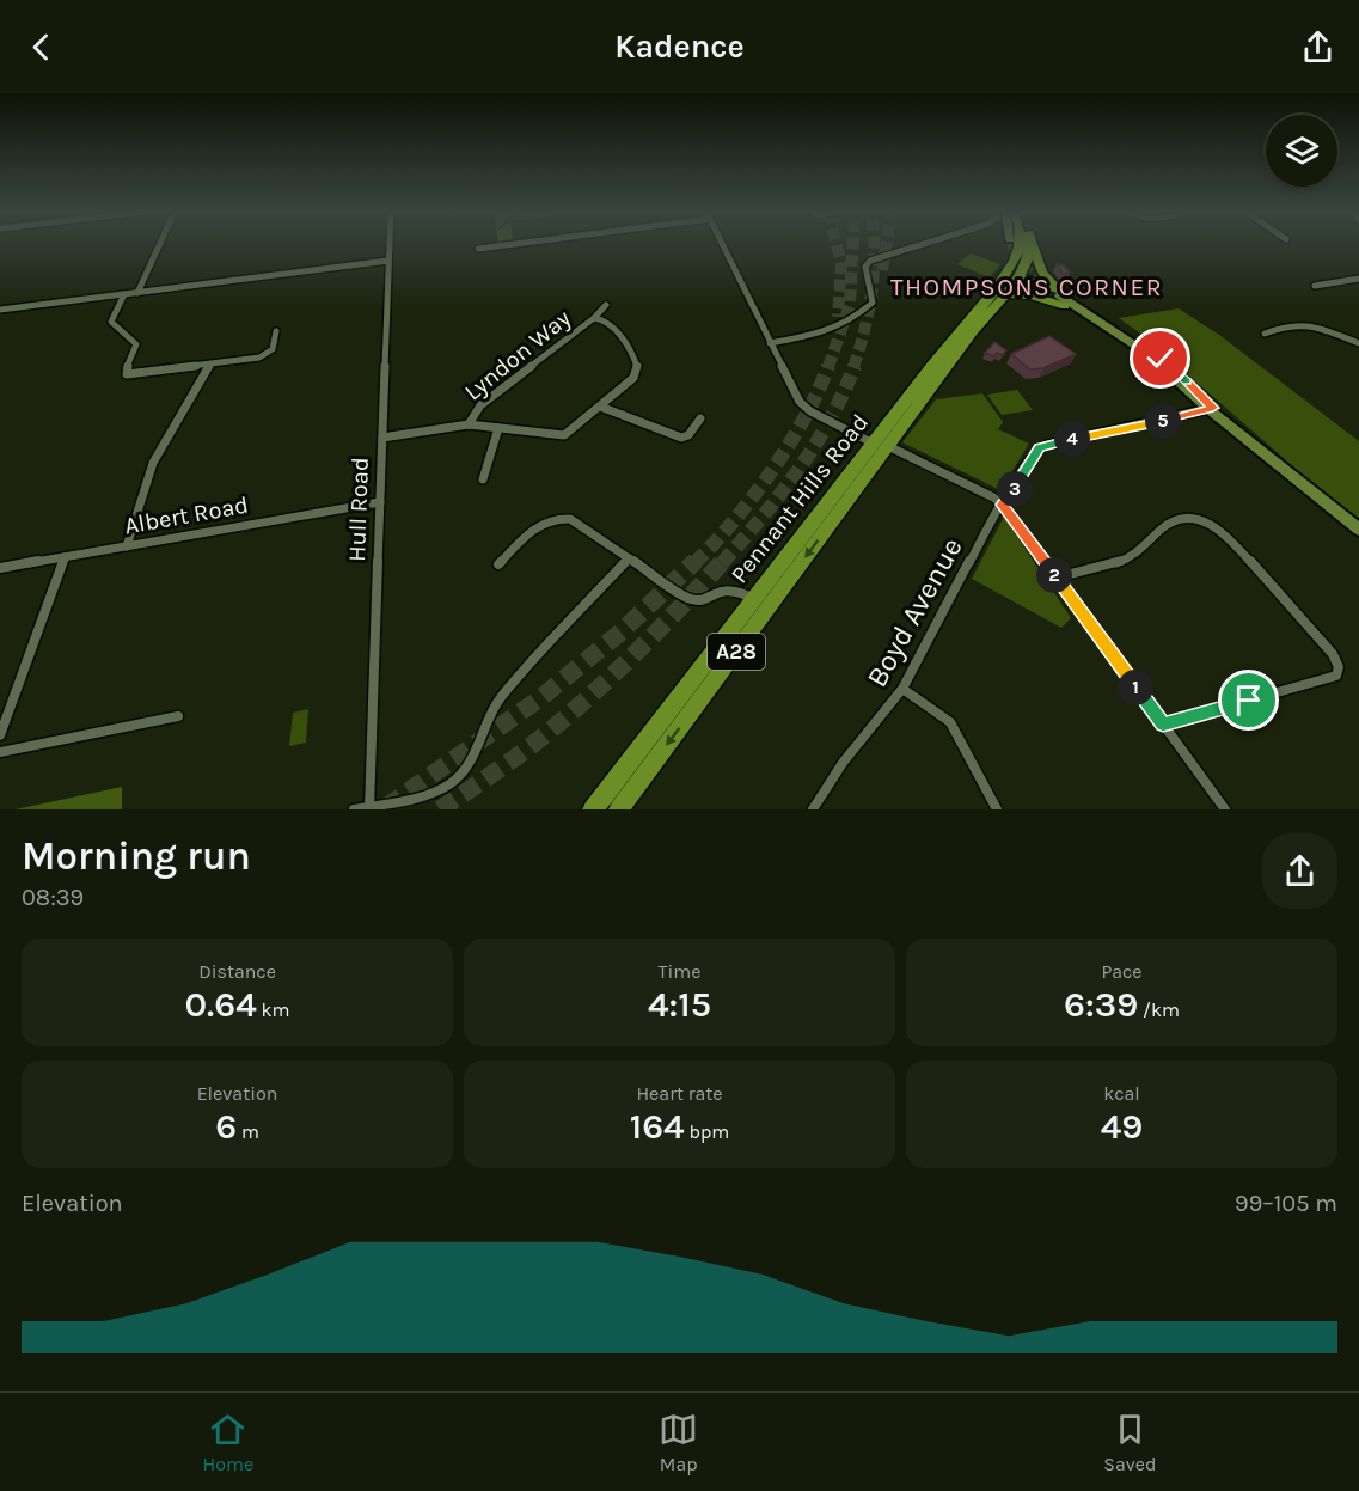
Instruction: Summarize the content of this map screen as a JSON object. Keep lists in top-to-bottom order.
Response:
{
  "streets": {
    "highway": ["Pennant Hills Road", "A28"],
    "street": [
      "Lyndon Way",
      "Hull Road",
      "Albert Road",
      "Boyd Avenue"
    ]
  },
  "crossings": [
    ["Lyndon Way", "Hull Road"],
    ["Hull Road", "Albert Road"]
  ],
  "districts": ["THOMPSONS CORNER"],
  "page": {
    "header": "Kadence",
    "pins": [
      "5",
      "4",
      "3",
      "2",
      "1"
    ],
    "heading": ["Morning run", "08:39"],
    "stats": [
      ["Distance", "0.64 km"],
      ["Time", "4:15"],
      ["Pace", "6:39 /km"],
      ["Elevation", "6 m"],
      ["Heart rate", "164 bpm"],
      ["kcal", "49"]
    ],
    "chart": ["Elevation", "99–105 m"],
    "tabs": ["Home", "Map", "Saved"]
  }
}
